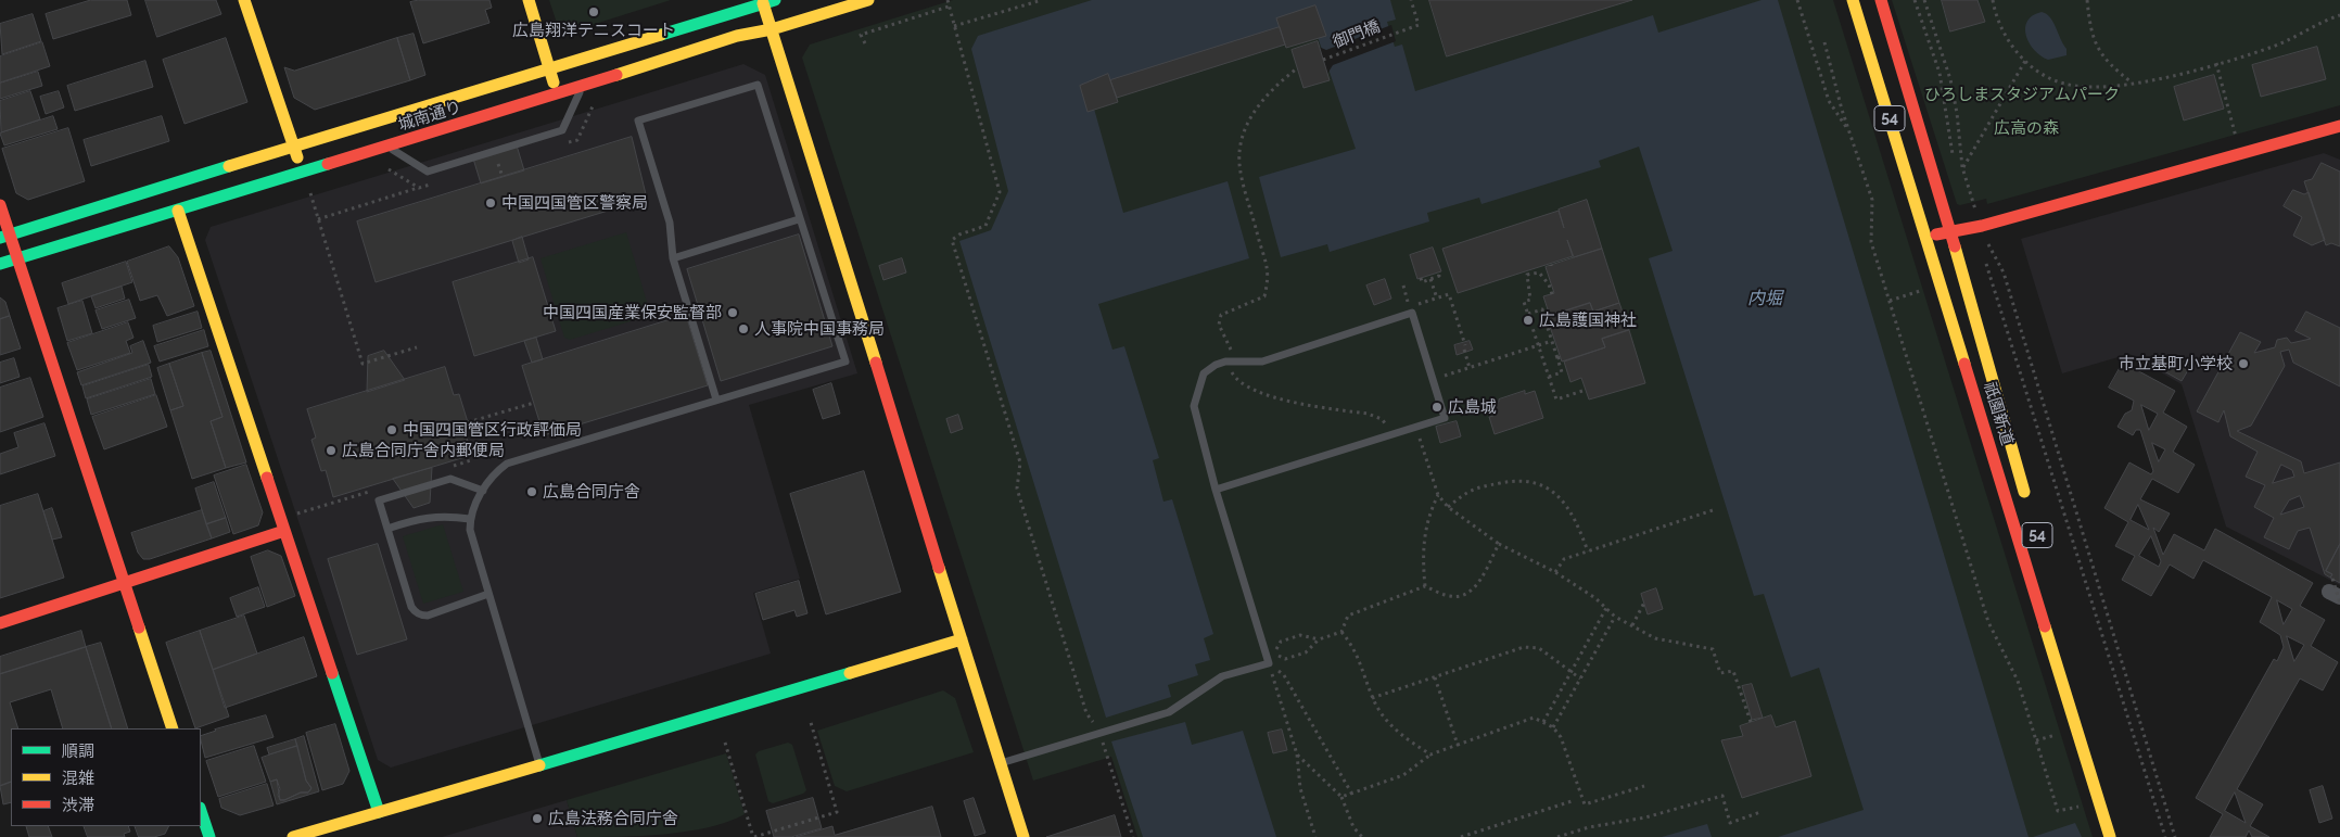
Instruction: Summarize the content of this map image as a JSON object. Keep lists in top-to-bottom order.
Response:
{
  "streets": {
    "main road": ["城南通り", "54", "祇園新道"],
    "path": ["御門橋"]
  },
  "water": ["内堀"],
  "parks": ["ひろしまスタジアムパーク", "広高の森"],
  "places": [
    "広島翔洋テニスコート",
    "中国四国管区警察局",
    "中国四国産業保安監督部",
    "広島護国神社",
    "人事院中国事務局",
    "市立基町小学校",
    "広島城",
    "中国四国管区行政評価局",
    "広島合同庁舎内郵便局",
    "広島合同庁舎",
    "広島法務合同庁舎"
  ],
  "legend": ["順調", "混雑", "渋滞"]
}
